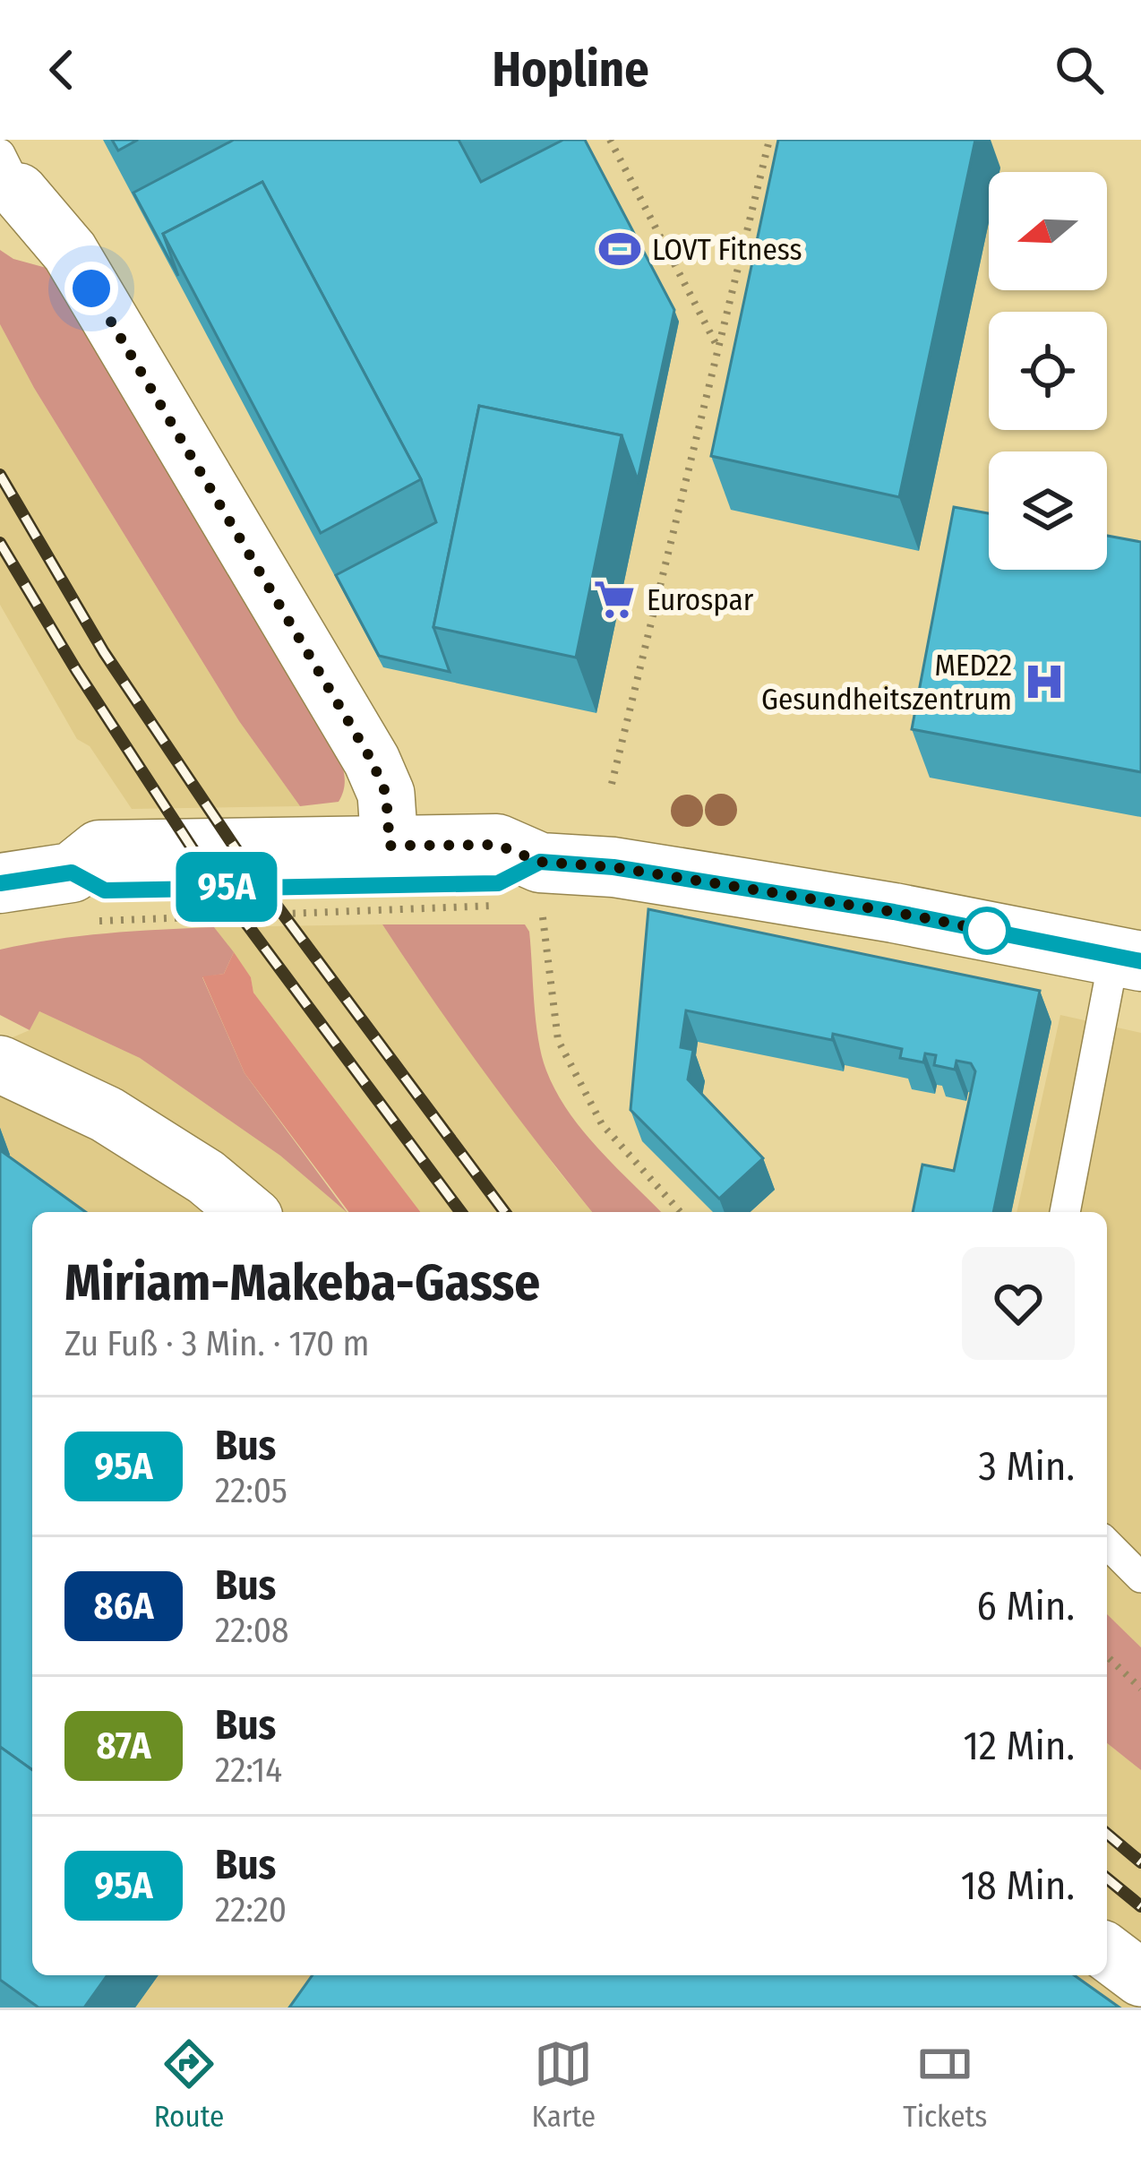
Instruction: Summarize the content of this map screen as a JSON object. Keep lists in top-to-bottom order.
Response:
{
  "places": {
    "sports": ["LOVT Fitness"],
    "supermarket": ["Eurospar"],
    "hospital": ["MED22 Gesundheitszentrum"]
  },
  "lines": ["bus line 95A"],
  "north": "left",
  "page": {
    "header": "Hopline",
    "on_map": "95A",
    "heading": ["Miriam-Makeba-Gasse", "Zu Fuß · 3 Min. · 170 m"],
    "list": [
      {
        "mark": "95A",
        "name": "Bus",
        "note": "22:05",
        "value": "3 Min."
      },
      {
        "mark": "86A",
        "name": "Bus",
        "note": "22:08",
        "value": "6 Min."
      },
      {
        "mark": "87A",
        "name": "Bus",
        "note": "22:14",
        "value": "12 Min."
      },
      {
        "mark": "95A",
        "name": "Bus",
        "note": "22:20",
        "value": "18 Min."
      }
    ],
    "tabs": ["Route", "Karte", "Tickets"]
  }
}
